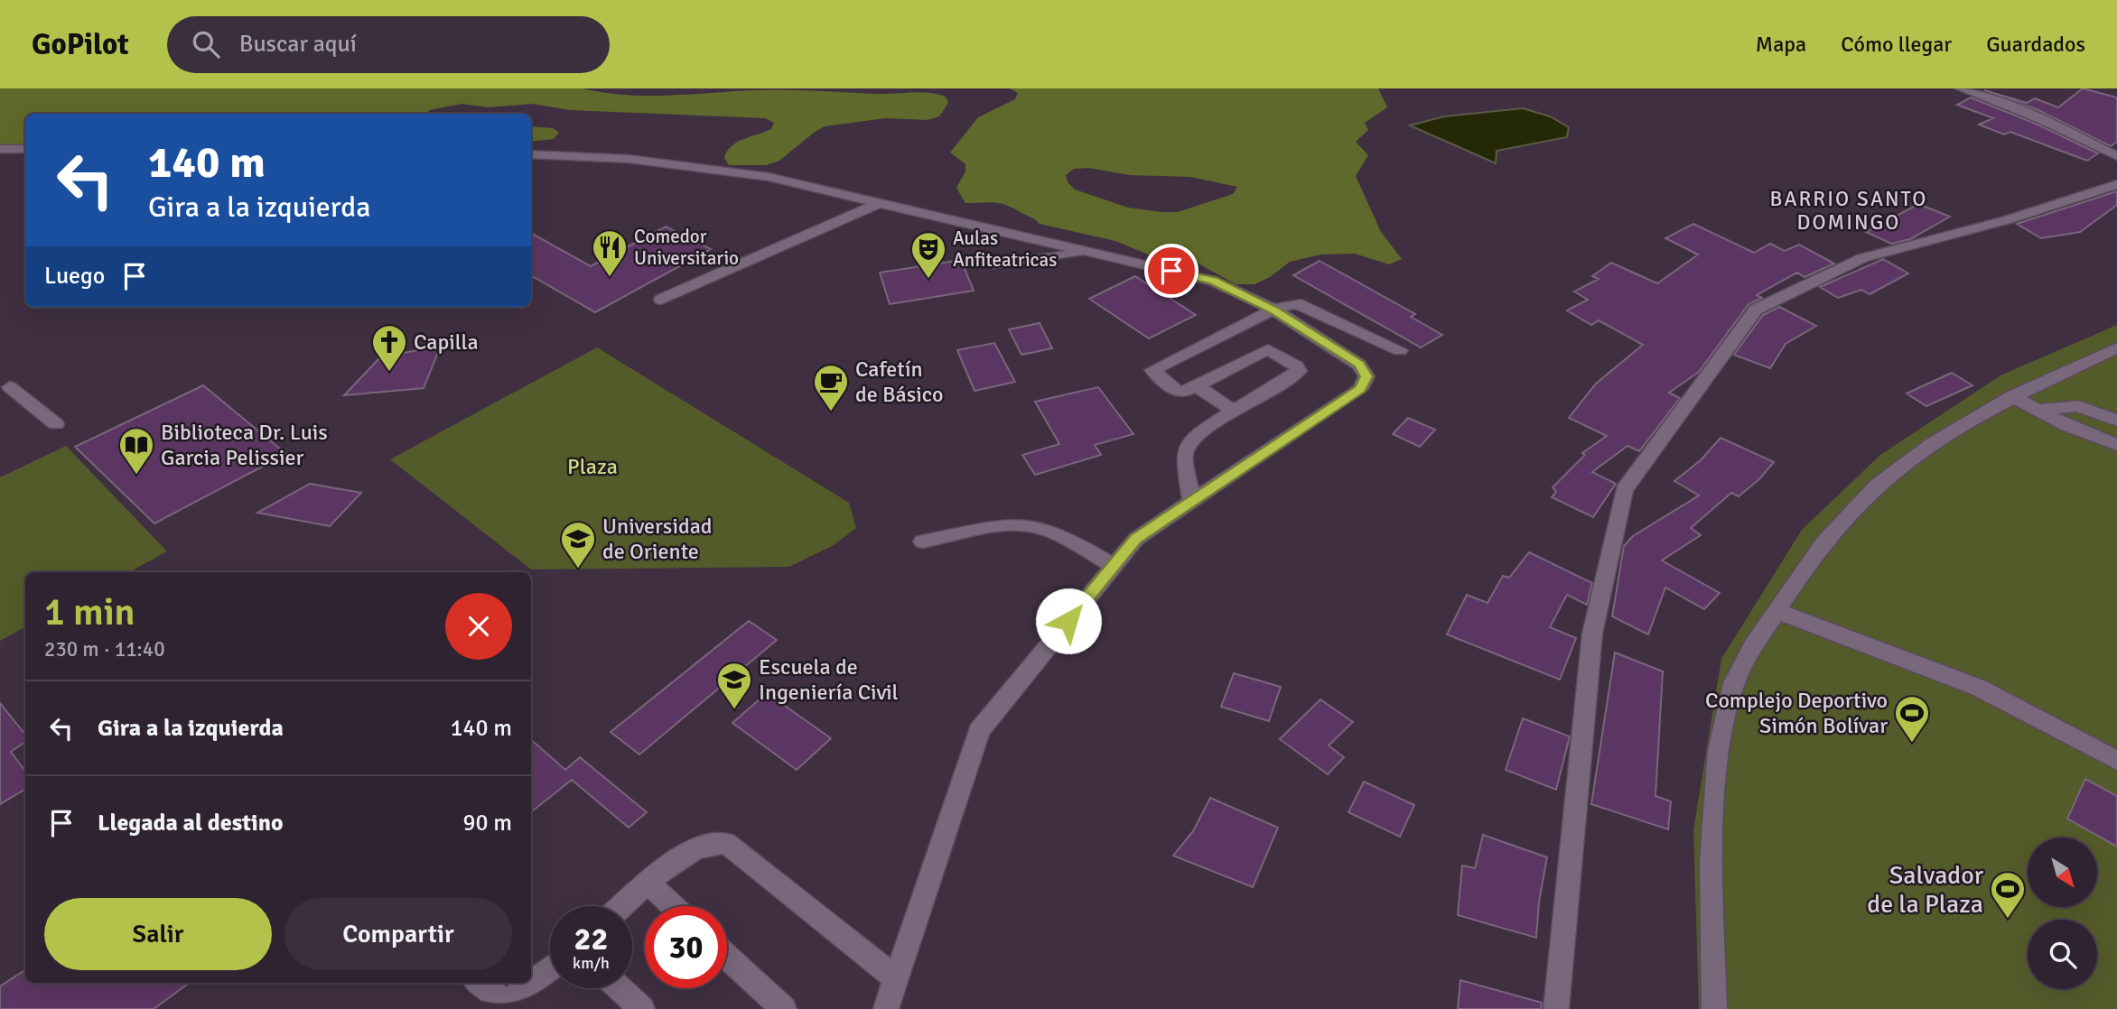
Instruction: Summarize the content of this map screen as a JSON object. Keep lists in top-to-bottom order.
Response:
{
  "districts": ["BARRIO SANTO DOMINGO"],
  "parks": ["Plaza"],
  "places": {
    "restaurant": ["Comedor Universitario"],
    "theatre": ["Aulas Anfiteatricas"],
    "church": ["Capilla"],
    "cafe": ["Cafetín de Básico"],
    "library": ["Biblioteca Dr. Luis Garcia Pelissier"],
    "school or university": ["Universidad de Oriente", "Escuela de Ingeniería Civil"],
    "sports": ["Complejo Deportivo Simón Bolívar", "Salvador de la Plaza"]
  },
  "north": "bottom right",
  "page": {
    "header": "GoPilot",
    "search": "Buscar aquí",
    "nav": ["Mapa", "Cómo llegar", "Guardados"],
    "turn": ["140 m", "Gira a la izquierda"],
    "then": "Luego",
    "heading": ["1 min", "230 m · 11:40"],
    "list": [
      {
        "name": "Gira a la izquierda",
        "value": "140 m"
      },
      {
        "name": "Llegada al destino",
        "value": "90 m"
      }
    ],
    "buttons": ["Salir", "Compartir"],
    "speed": "22 km/h",
    "limit": "30"
  }
}
